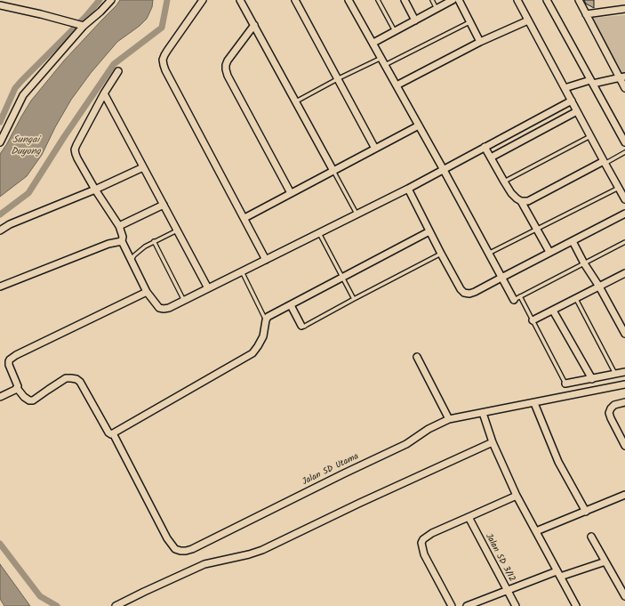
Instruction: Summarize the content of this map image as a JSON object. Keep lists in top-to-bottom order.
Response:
{
  "streets": {
    "street": ["Jalan SD Utama", "Jalan SD 3/12"]
  },
  "water": ["Sungai Duyong"]
}
